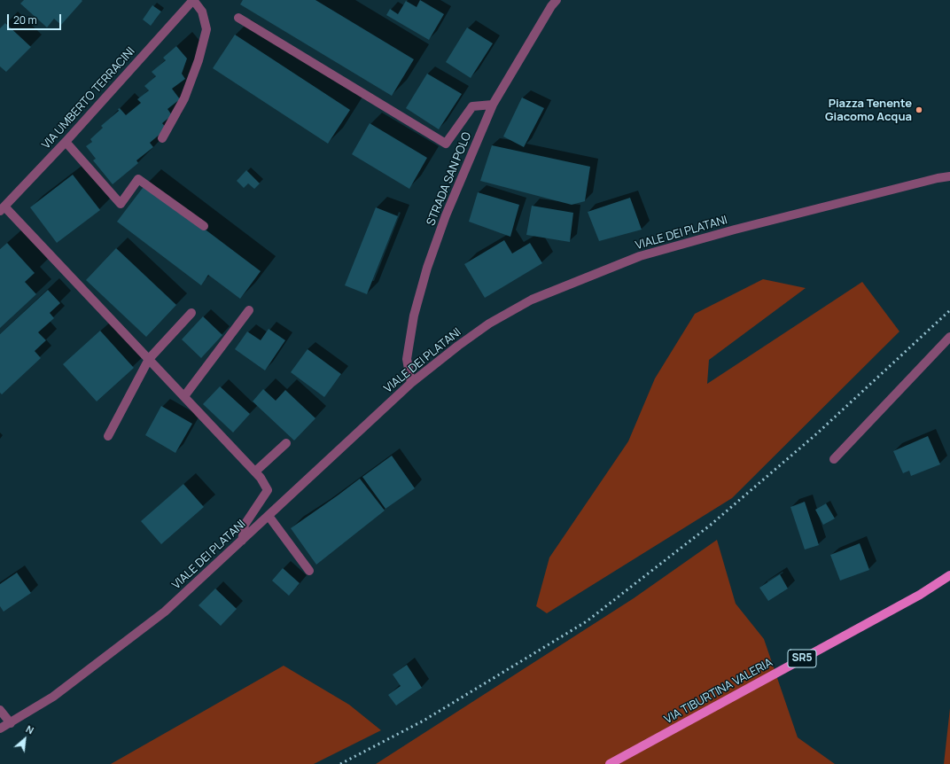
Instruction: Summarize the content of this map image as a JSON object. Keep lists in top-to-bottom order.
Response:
{
  "streets": {
    "main road": ["SR5", "VIA TIBURTINA VALERIA"],
    "street": ["VIA UMBERTO TERRACINI", "STRADA SAN POLO", "VIALE DEI PLATANI"]
  },
  "crossings": [
    ["STRADA SAN POLO", "VIALE DEI PLATANI"]
  ],
  "places": ["Piazza Tenente Giacomo Acqua"],
  "scale_bar": "20 m",
  "north": "top right"
}
